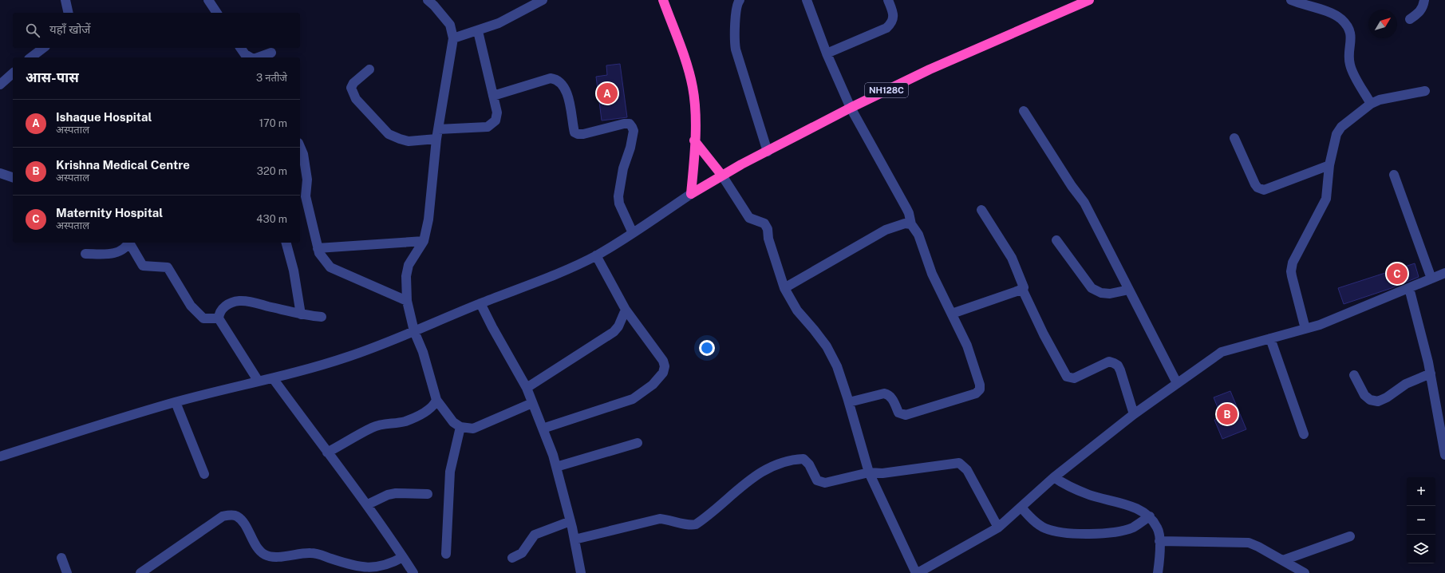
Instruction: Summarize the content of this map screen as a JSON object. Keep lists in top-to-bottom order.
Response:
{
  "streets": {
    "highway": ["NH128C"]
  },
  "north": "top right",
  "page": {
    "search": "यहाँ खोजें",
    "heading": ["आस-पास", "3 नतीजे"],
    "pins": ["A", "C", "B"],
    "list": [
      {
        "mark": "A",
        "name": "Ishaque Hospital",
        "note": "अस्पताल",
        "value": "170 m"
      },
      {
        "mark": "B",
        "name": "Krishna Medical Centre",
        "note": "अस्पताल",
        "value": "320 m"
      },
      {
        "mark": "C",
        "name": "Maternity Hospital",
        "note": "अस्पताल",
        "value": "430 m"
      }
    ],
    "map_buttons": ["+", "−"]
  }
}
